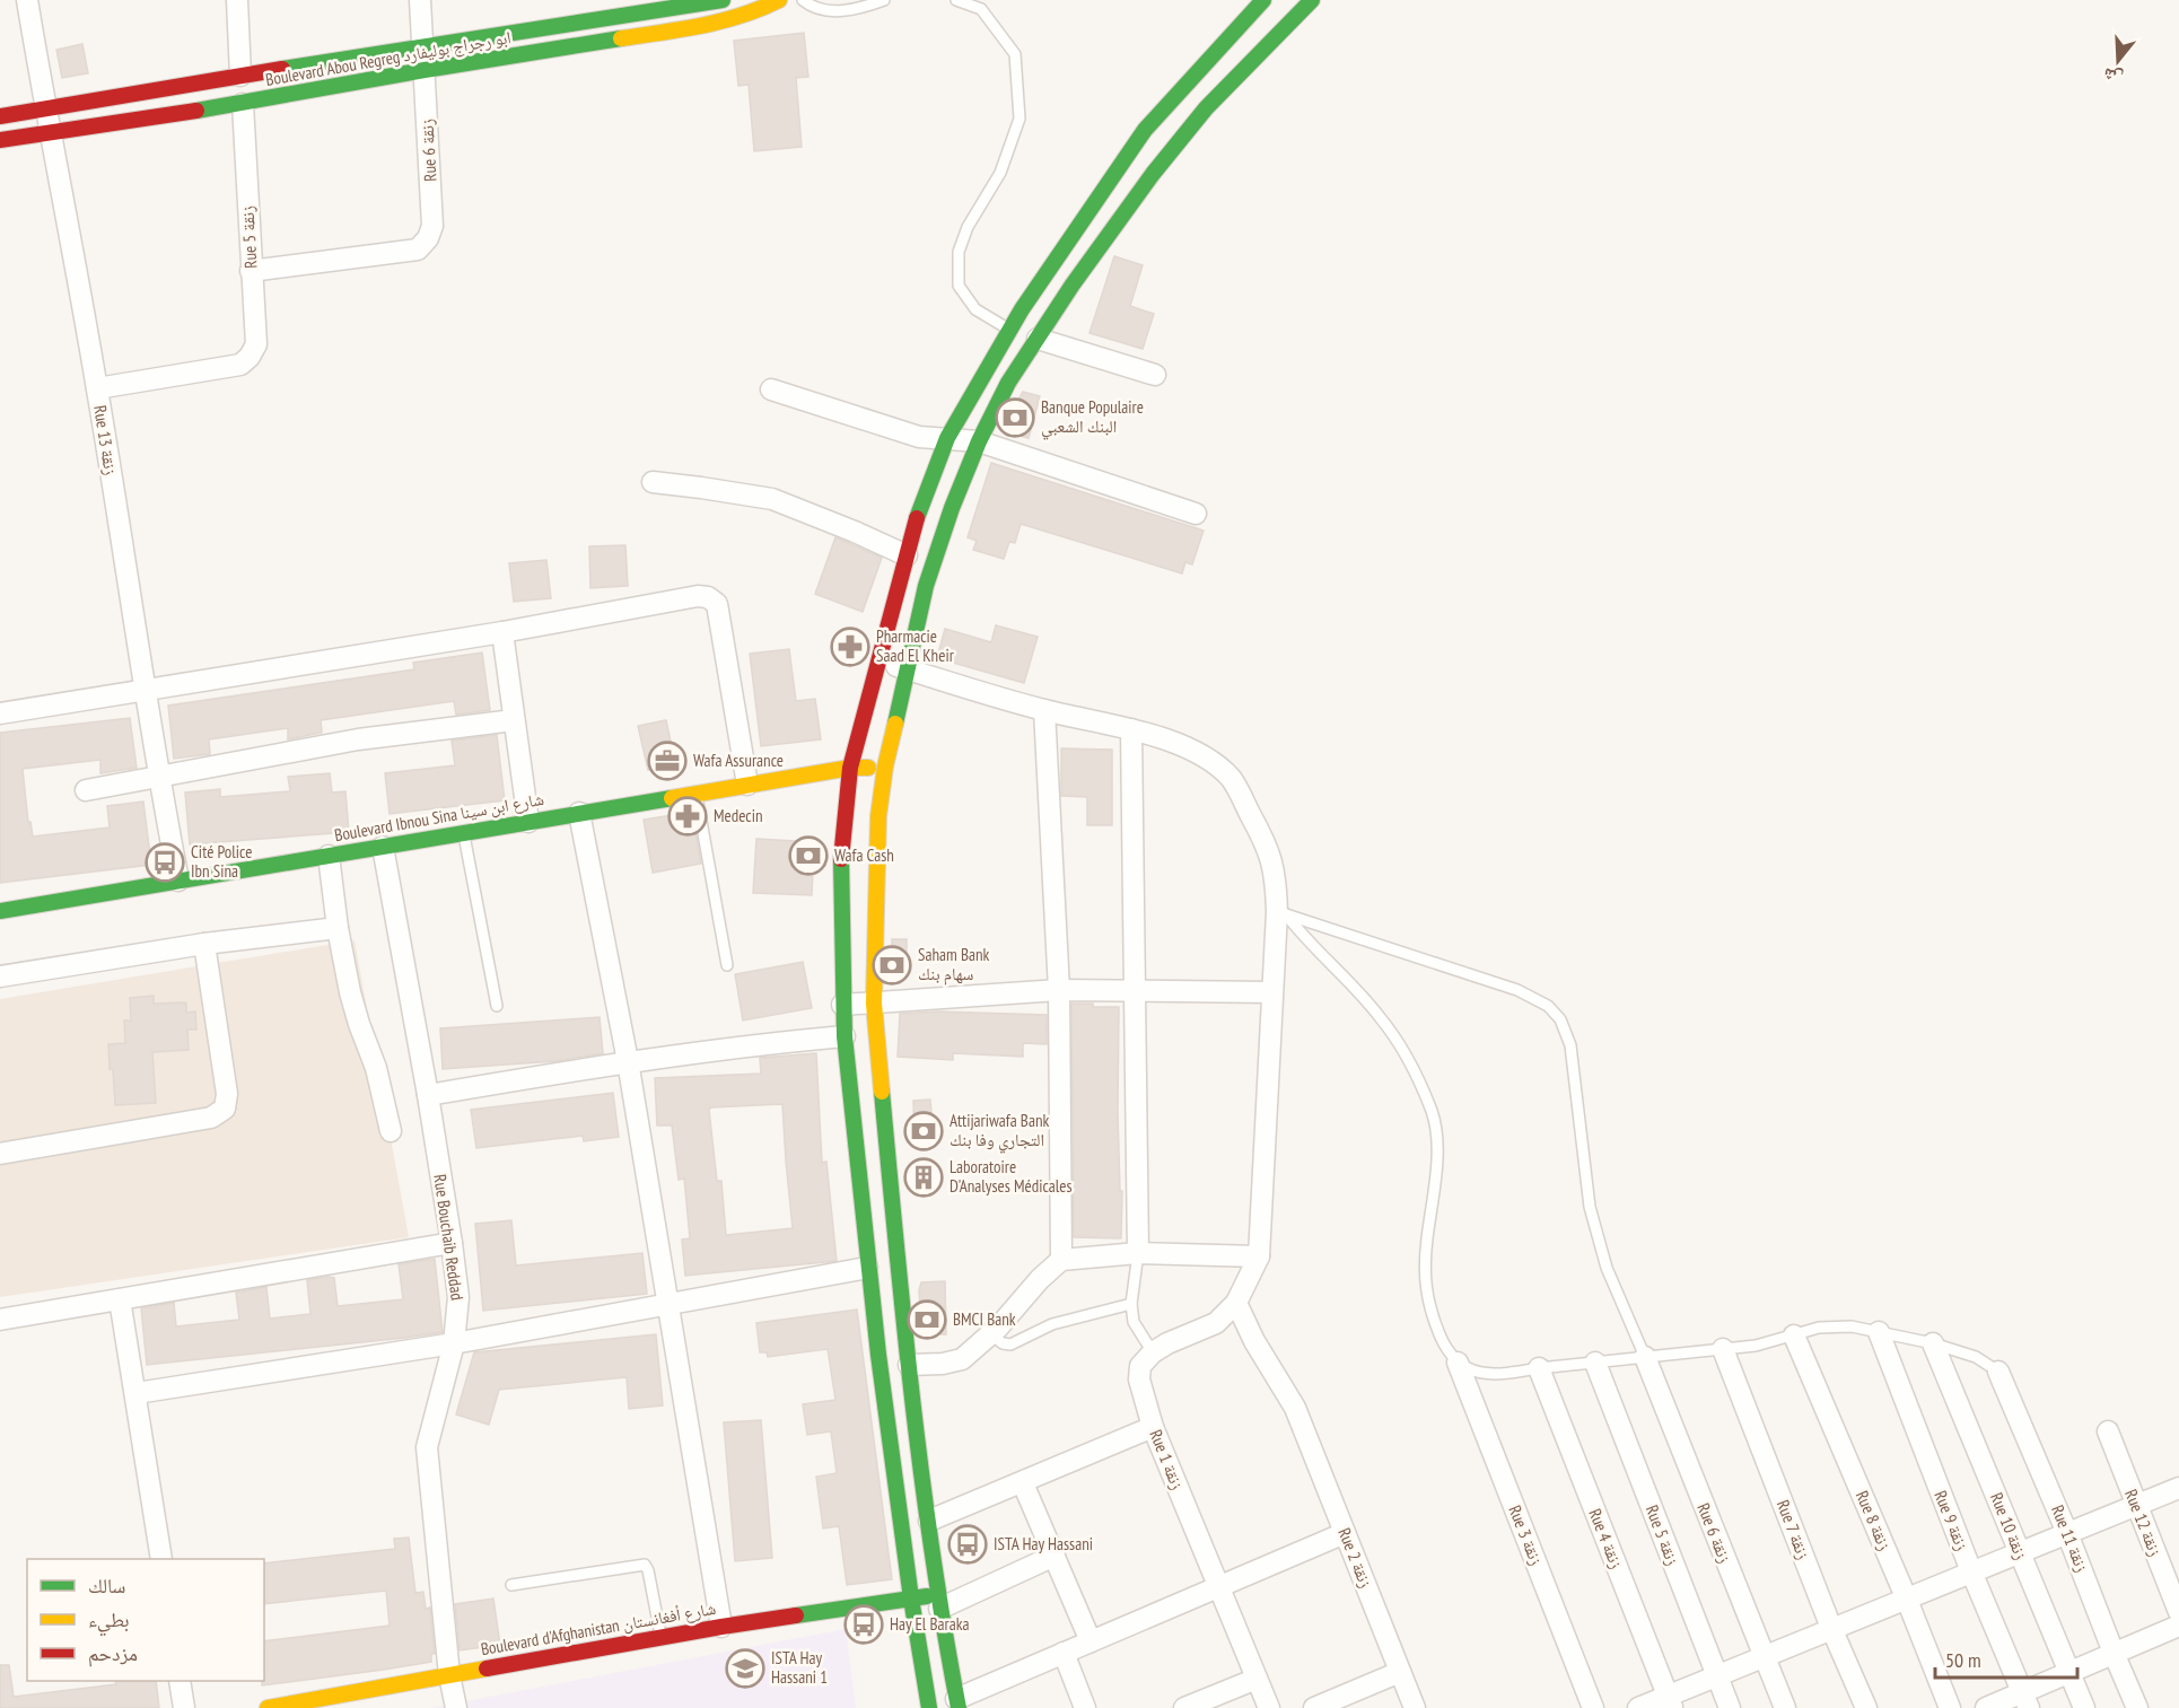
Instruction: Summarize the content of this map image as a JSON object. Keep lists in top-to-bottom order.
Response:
{
  "streets": {
    "main road": ["Boulevard Abou Regreg ابو رجراج بوليفارد", "Boulevard Ibnou Sina شارع ابن سينا", "Boulevard d'Afghanistan شارع أفغانستان"],
    "street": [
      "Rue 6 زنقة",
      "Rue 5 زنقة",
      "Rue 13 زنقة",
      "Rue Bouchaib Reddad",
      "Rue 1 زنقة",
      "Rue 8 زنقة",
      "Rue 9 زنقة",
      "Rue 12 زنقة",
      "Rue 10 زنقة",
      "Rue 7 زنقة",
      "Rue 3 زنقة",
      "Rue 4 زنقة",
      "Rue 11 زنقة",
      "Rue 2 زنقة"
    ]
  },
  "crossings": [
    ["Boulevard Abou Regreg ابو رجراج بوليفارد", "Rue 6 زنقة"],
    ["Boulevard Abou Regreg ابو رجراج بوليفارد", "Rue 5 زنقة"],
    ["Boulevard Abou Regreg ابو رجراج بوليفارد", "Rue 13 زنقة"],
    ["Rue 6 زنقة", "Rue 5 زنقة"],
    ["Rue 5 زنقة", "Rue 13 زنقة"],
    ["Rue 13 زنقة", "Boulevard Ibnou Sina شارع ابن سينا"],
    ["Boulevard Ibnou Sina شارع ابن سينا", "Rue Bouchaib Reddad"],
    ["Rue Bouchaib Reddad", "Boulevard d'Afghanistan شارع أفغانستان"]
  ],
  "places": {
    "bank": [
      "Banque Populaire البنك الشعبي",
      "Wafa Cash",
      "Saham Bank سهام بنك",
      "Attijariwafa Bank التجاري وفا بنك",
      "BMCI Bank"
    ],
    "pharmacy": ["Pharmacie Saad El Kheir", "Medecin"],
    "office": ["Wafa Assurance"],
    "bus stop": ["Cité Police Ibn Sina", "ISTA Hay Hassani", "Hay El Baraka"],
    "building": ["Laboratoire D'Analyses Médicales"],
    "school or university": ["ISTA Hay Hassani 1"]
  },
  "legend": ["سالك", "بطيء", "مزدحم"],
  "scale_bar": "50 m",
  "north": "bottom"
}
